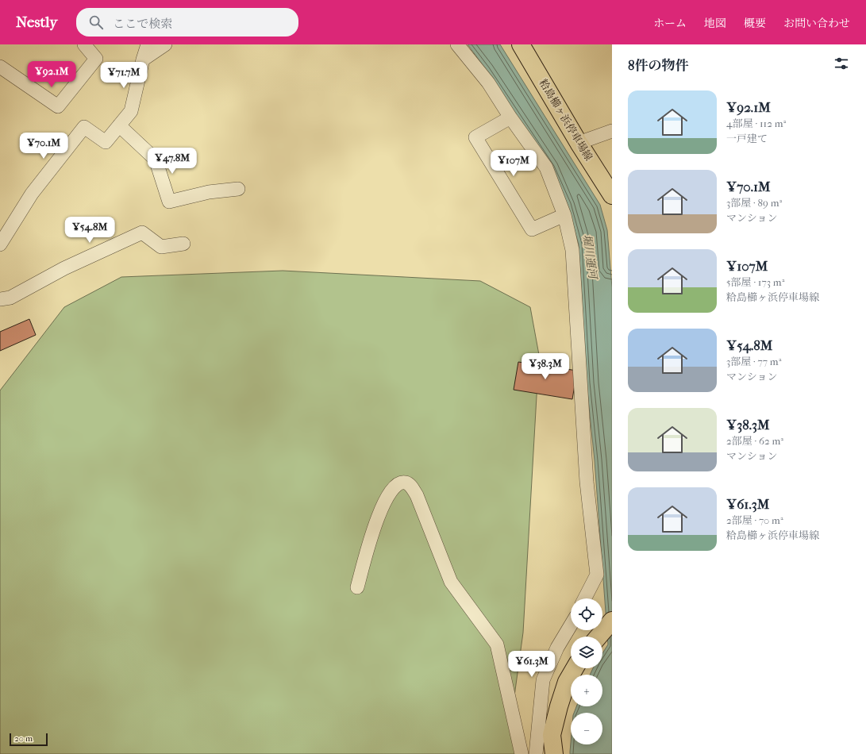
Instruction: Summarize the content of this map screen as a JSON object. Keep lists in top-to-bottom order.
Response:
{
  "streets": {
    "main road": ["粭島櫛ヶ浜停車場線"]
  },
  "water": ["堀川運河"],
  "scale_bar": "20 m",
  "page": {
    "header": "Nestly",
    "search": "ここで検索",
    "nav": [
      "ホーム",
      "地図",
      "概要",
      "お問い合わせ"
    ],
    "heading": "8件の物件",
    "price": [
      "¥92.1M",
      "¥71.7M",
      "¥70.1M",
      "¥47.8M",
      "¥107M",
      "¥54.8M",
      "¥38.3M",
      "¥61.3M"
    ],
    "list": [
      {
        "name": "¥92.1M",
        "note": "4部屋 · 112 m² · 一戸建て"
      },
      {
        "name": "¥70.1M",
        "note": "3部屋 · 89 m² · マンション"
      },
      {
        "name": "¥107M",
        "note": "5部屋 · 173 m² · 粭島櫛ヶ浜停車場線"
      },
      {
        "name": "¥54.8M",
        "note": "3部屋 · 77 m² · マンション"
      },
      {
        "name": "¥38.3M",
        "note": "2部屋 · 62 m² · マンション"
      },
      {
        "name": "¥61.3M",
        "note": "2部屋 · 70 m² · 粭島櫛ヶ浜停車場線"
      }
    ],
    "map_buttons": ["+", "−"],
    "scale": "20 m"
  }
}
